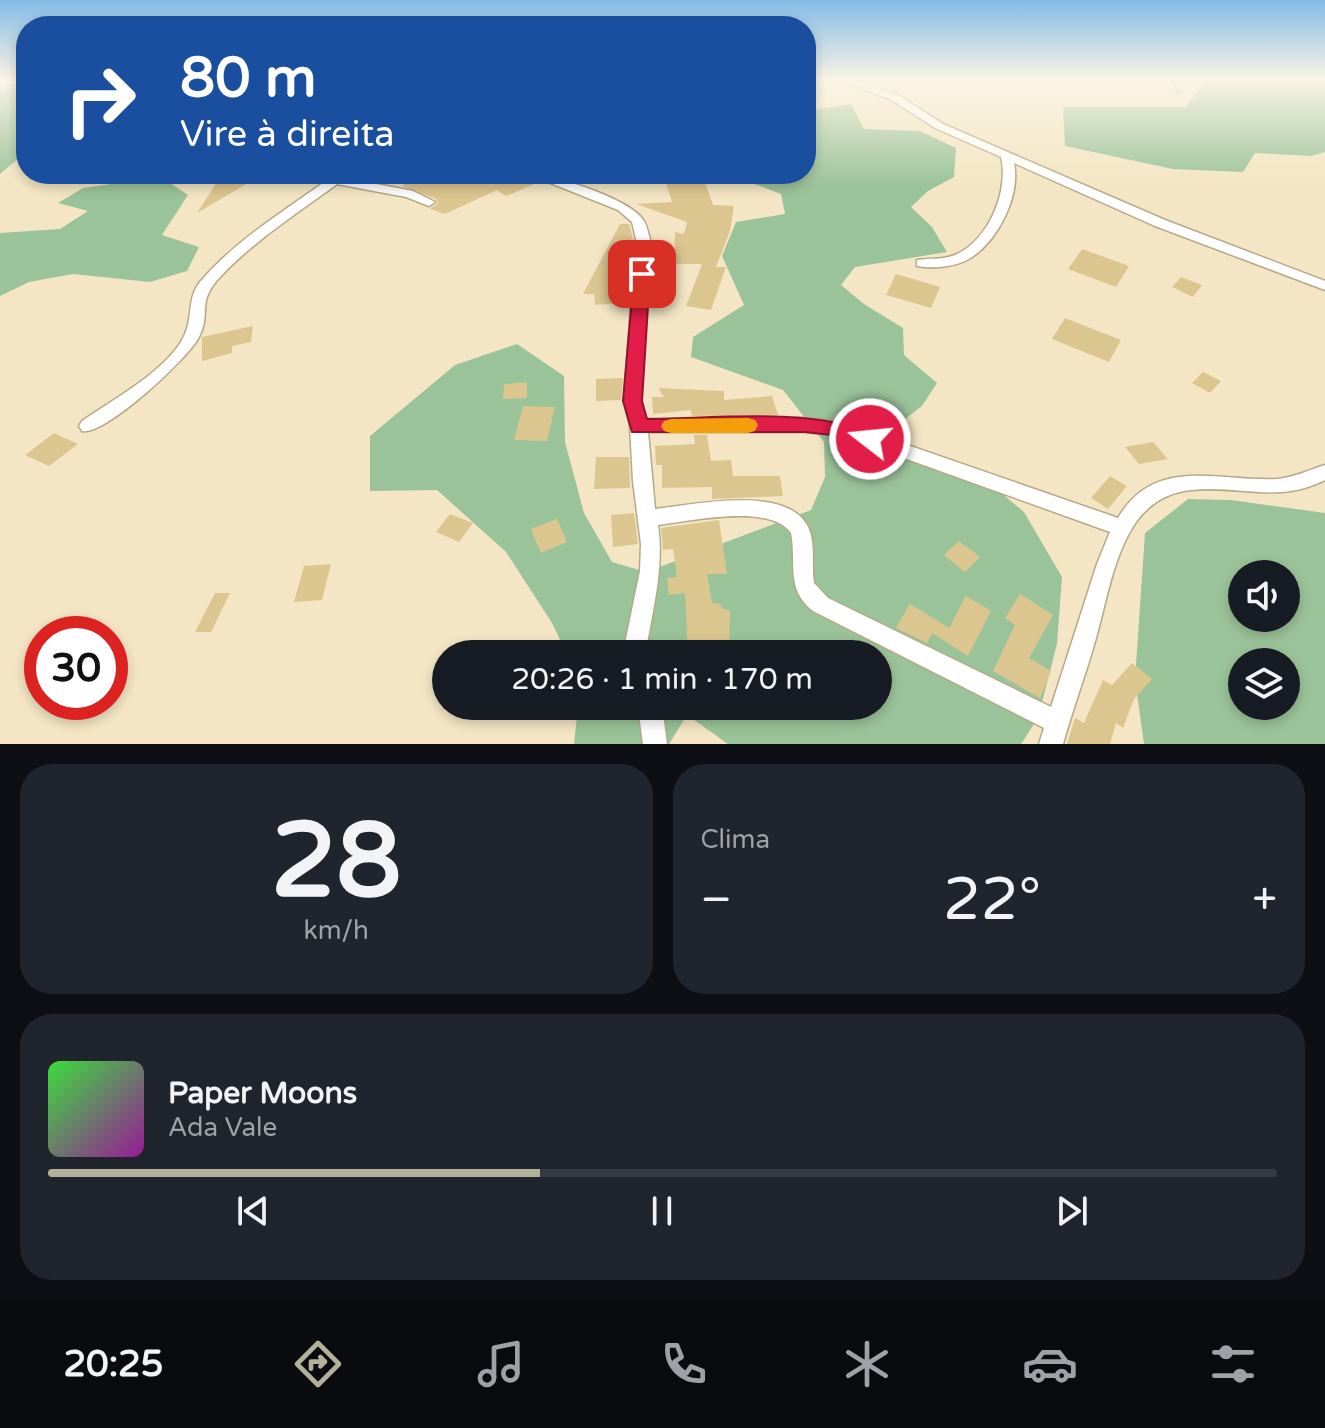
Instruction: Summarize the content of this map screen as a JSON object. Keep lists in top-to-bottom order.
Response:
{
  "page": {
    "turn": ["80 m", "Vire à direita"],
    "limit": "30",
    "trip": "20:26 · 1 min · 170 m",
    "tile": [
      ["28", "km/h"],
      "Clima"
    ],
    "heat": ["−", "22°", "+"],
    "song": ["Paper Moons", "Ada Vale"],
    "tabs": "20:25"
  }
}
